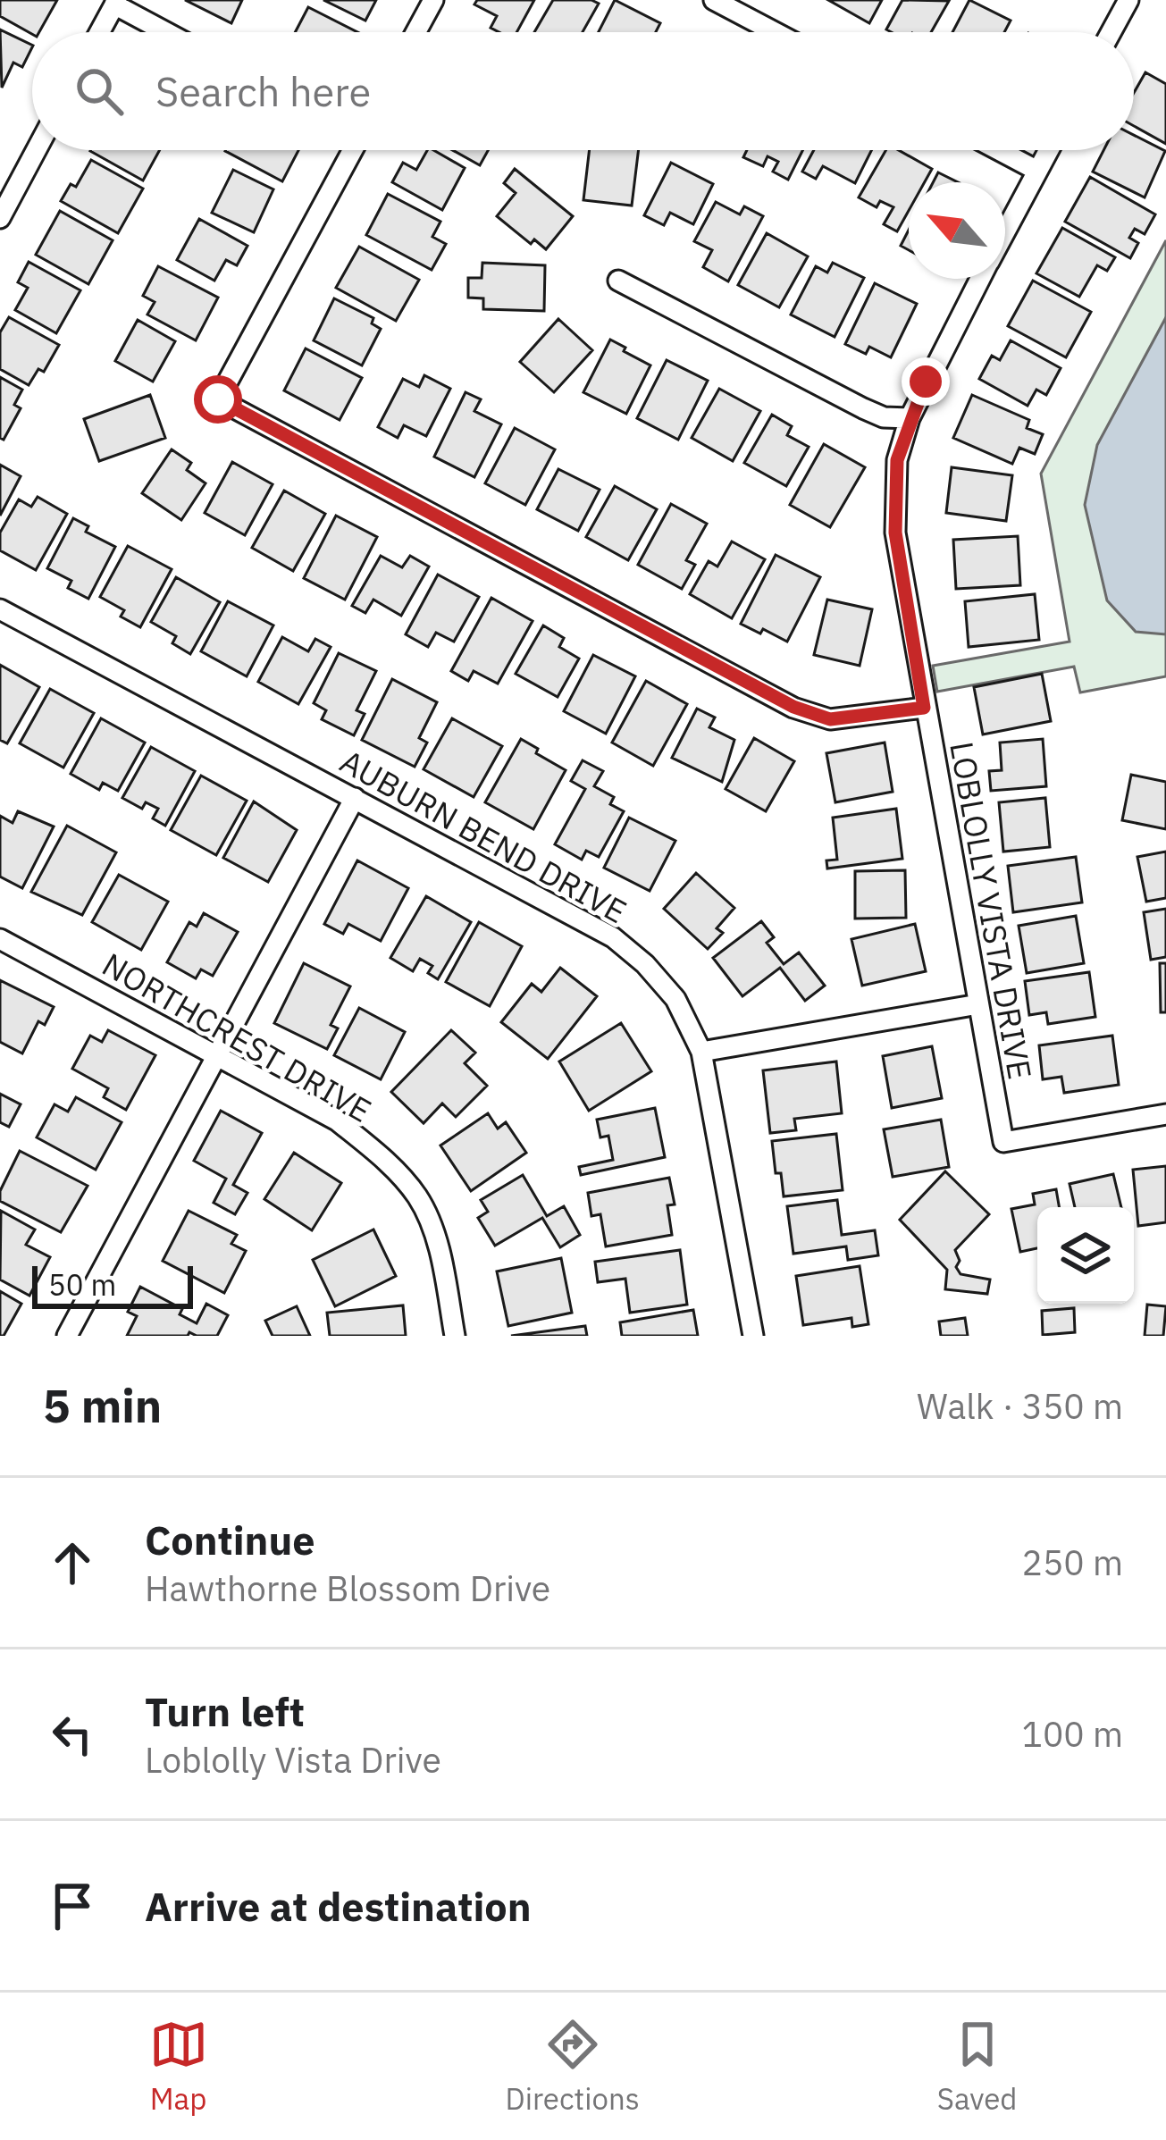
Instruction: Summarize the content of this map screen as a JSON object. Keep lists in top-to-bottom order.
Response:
{
  "streets": {
    "street": ["AUBURN BEND DRIVE", "LOBLOLLY VISTA DRIVE", "NORTHCREST DRIVE"]
  },
  "scale_bar": "50 m",
  "north": "top left",
  "page": {
    "search": "Search here",
    "scale": "50 m",
    "heading": ["5 min", "Walk · 350 m"],
    "list": [
      ["Continue", "Hawthorne Blossom Drive", "250 m"],
      ["Turn left", "Loblolly Vista Drive", "100 m"],
      "Arrive at destination"
    ],
    "nav": ["Map", "Directions", "Saved"]
  }
}
